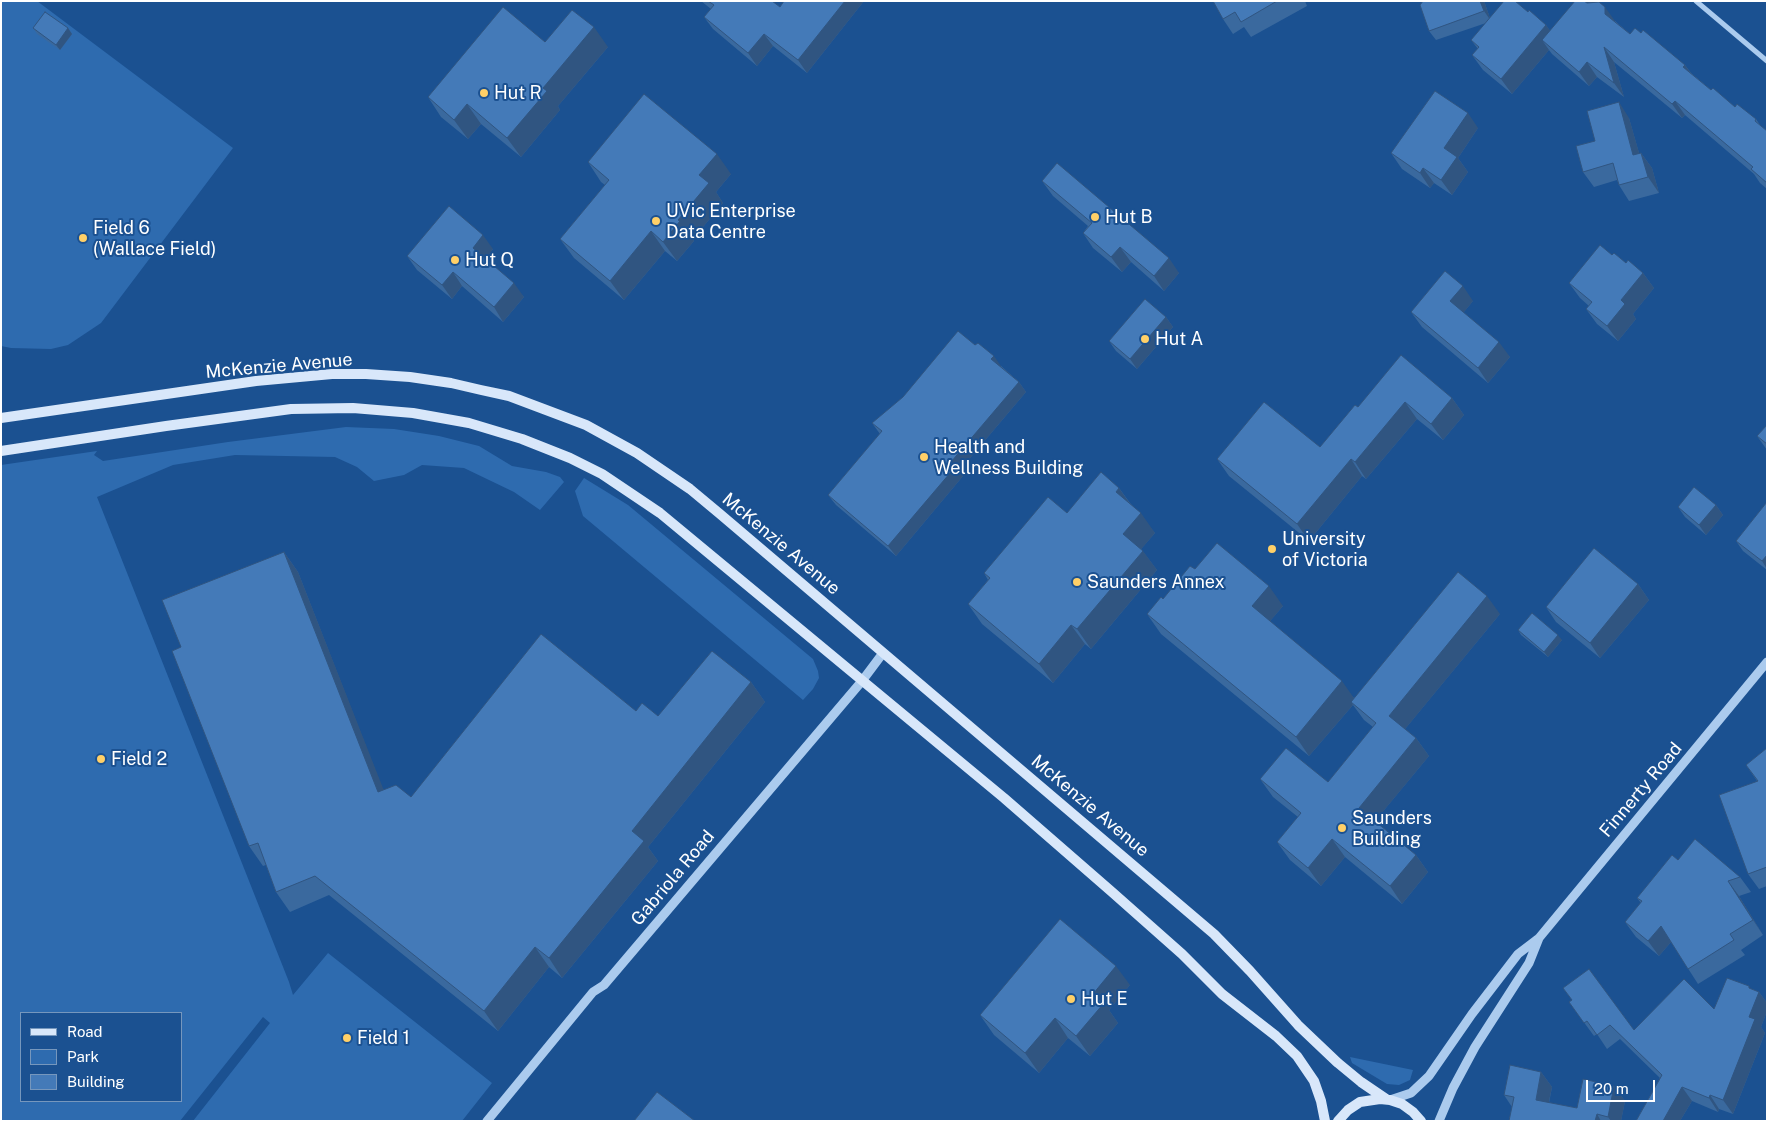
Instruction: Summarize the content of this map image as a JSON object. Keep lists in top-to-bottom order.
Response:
{
  "streets": {
    "main road": ["McKenzie Avenue"],
    "street": ["Finnerty Road", "Gabriola Road"]
  },
  "crossings": [
    ["McKenzie Avenue", "Finnerty Road"],
    ["McKenzie Avenue", "Gabriola Road"]
  ],
  "places": [
    "Hut R",
    "Hut B",
    "UVic Enterprise Data Centre",
    "Field 6 (Wallace Field)",
    "Hut Q",
    "Hut A",
    "Health and Wellness Building",
    "University of Victoria",
    "Saunders Annex",
    "Field 2",
    "Saunders Building",
    "Hut E",
    "Field 1"
  ],
  "legend": ["Road", "Park", "Building"],
  "scale_bar": "20 m"
}
